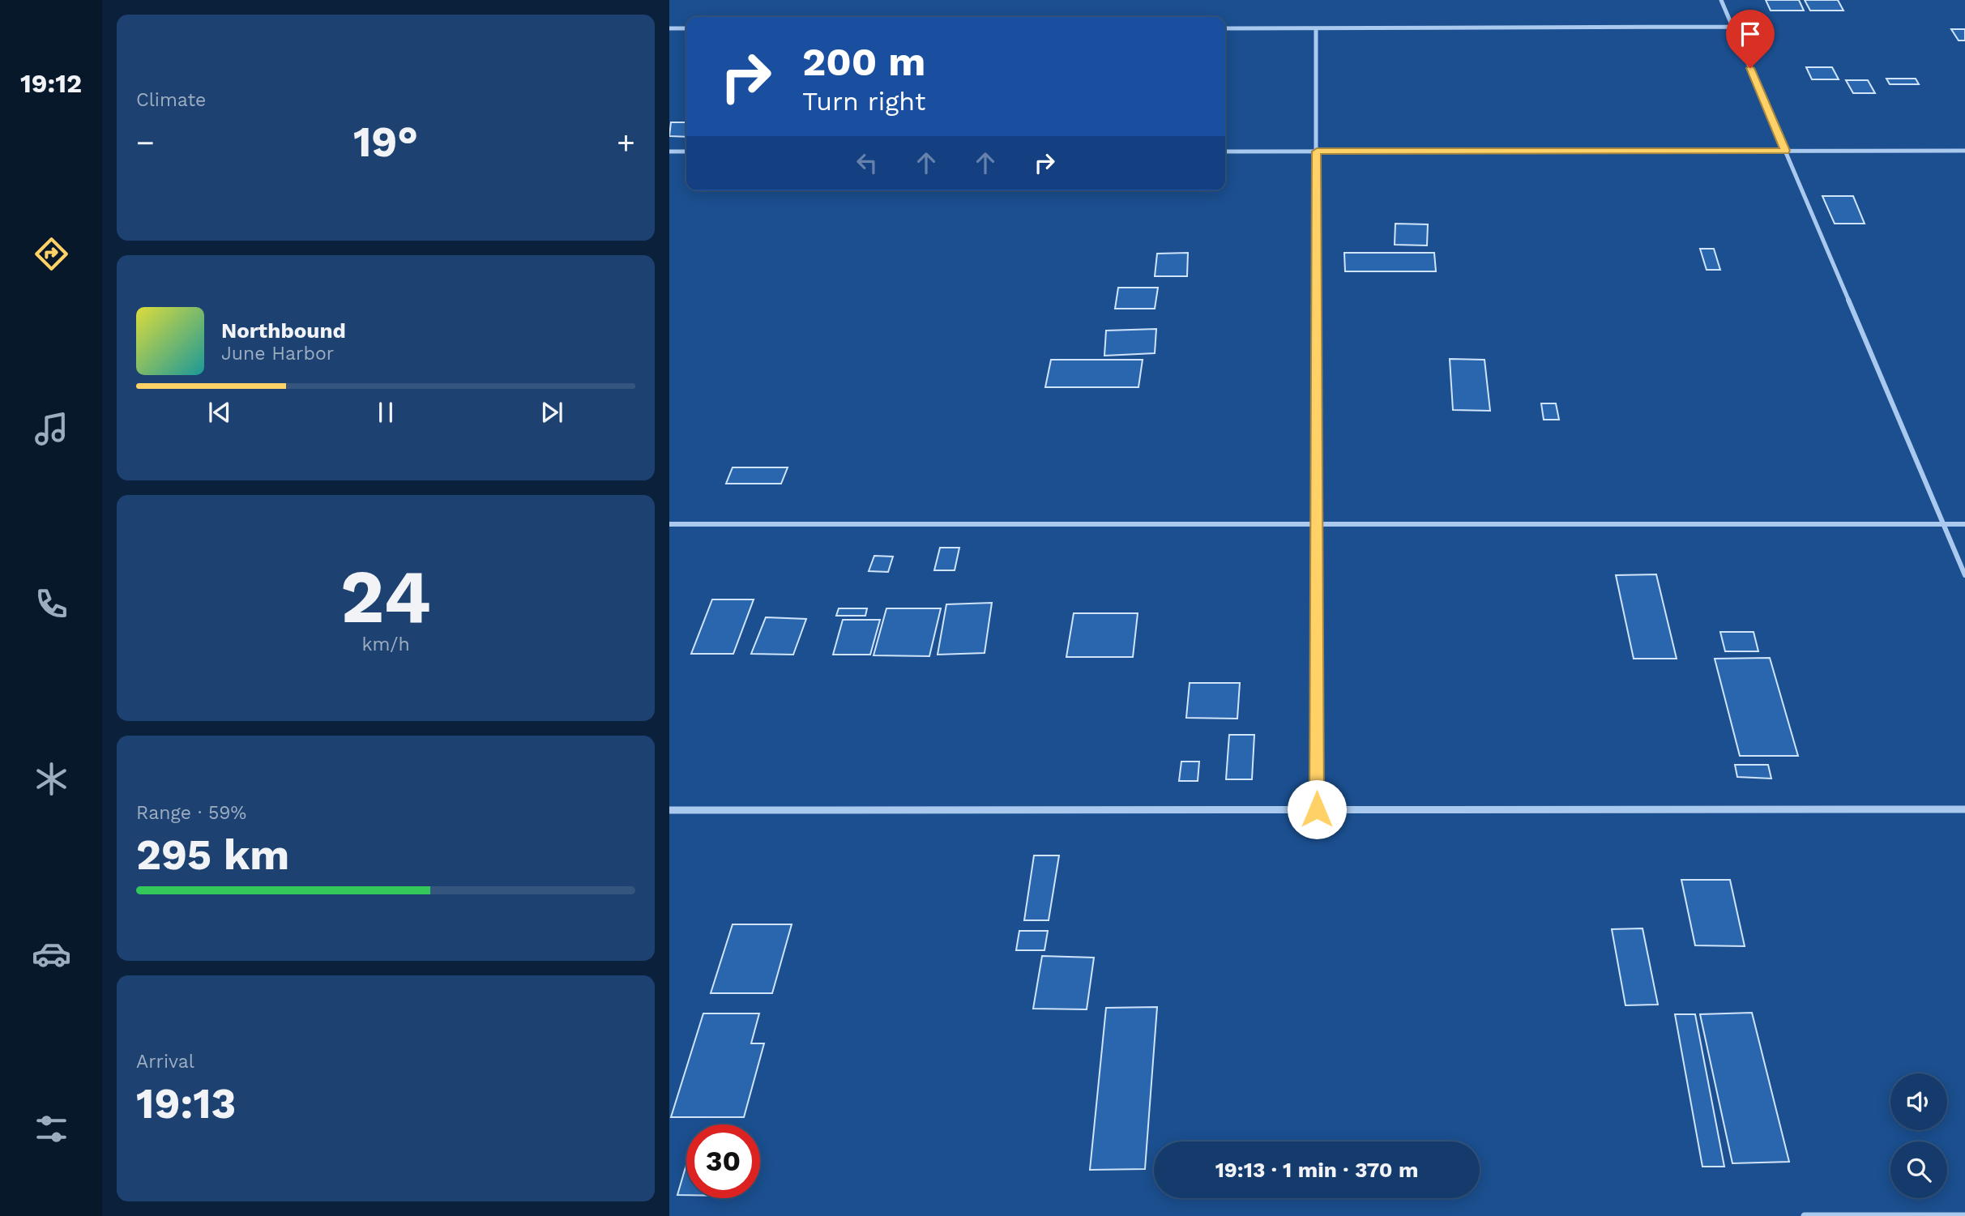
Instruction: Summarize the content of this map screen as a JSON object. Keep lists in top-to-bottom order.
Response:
{
  "page": {
    "tabs": "19:12",
    "tile": [
      "Climate",
      ["24", "km/h"],
      ["Range · 59%", "295 km"],
      ["Arrival", "19:13"]
    ],
    "turn": ["200 m", "Turn right"],
    "heat": ["−", "19°", "+"],
    "song": ["Northbound", "June Harbor"],
    "limit": "30",
    "trip": "19:13 · 1 min · 370 m"
  }
}
